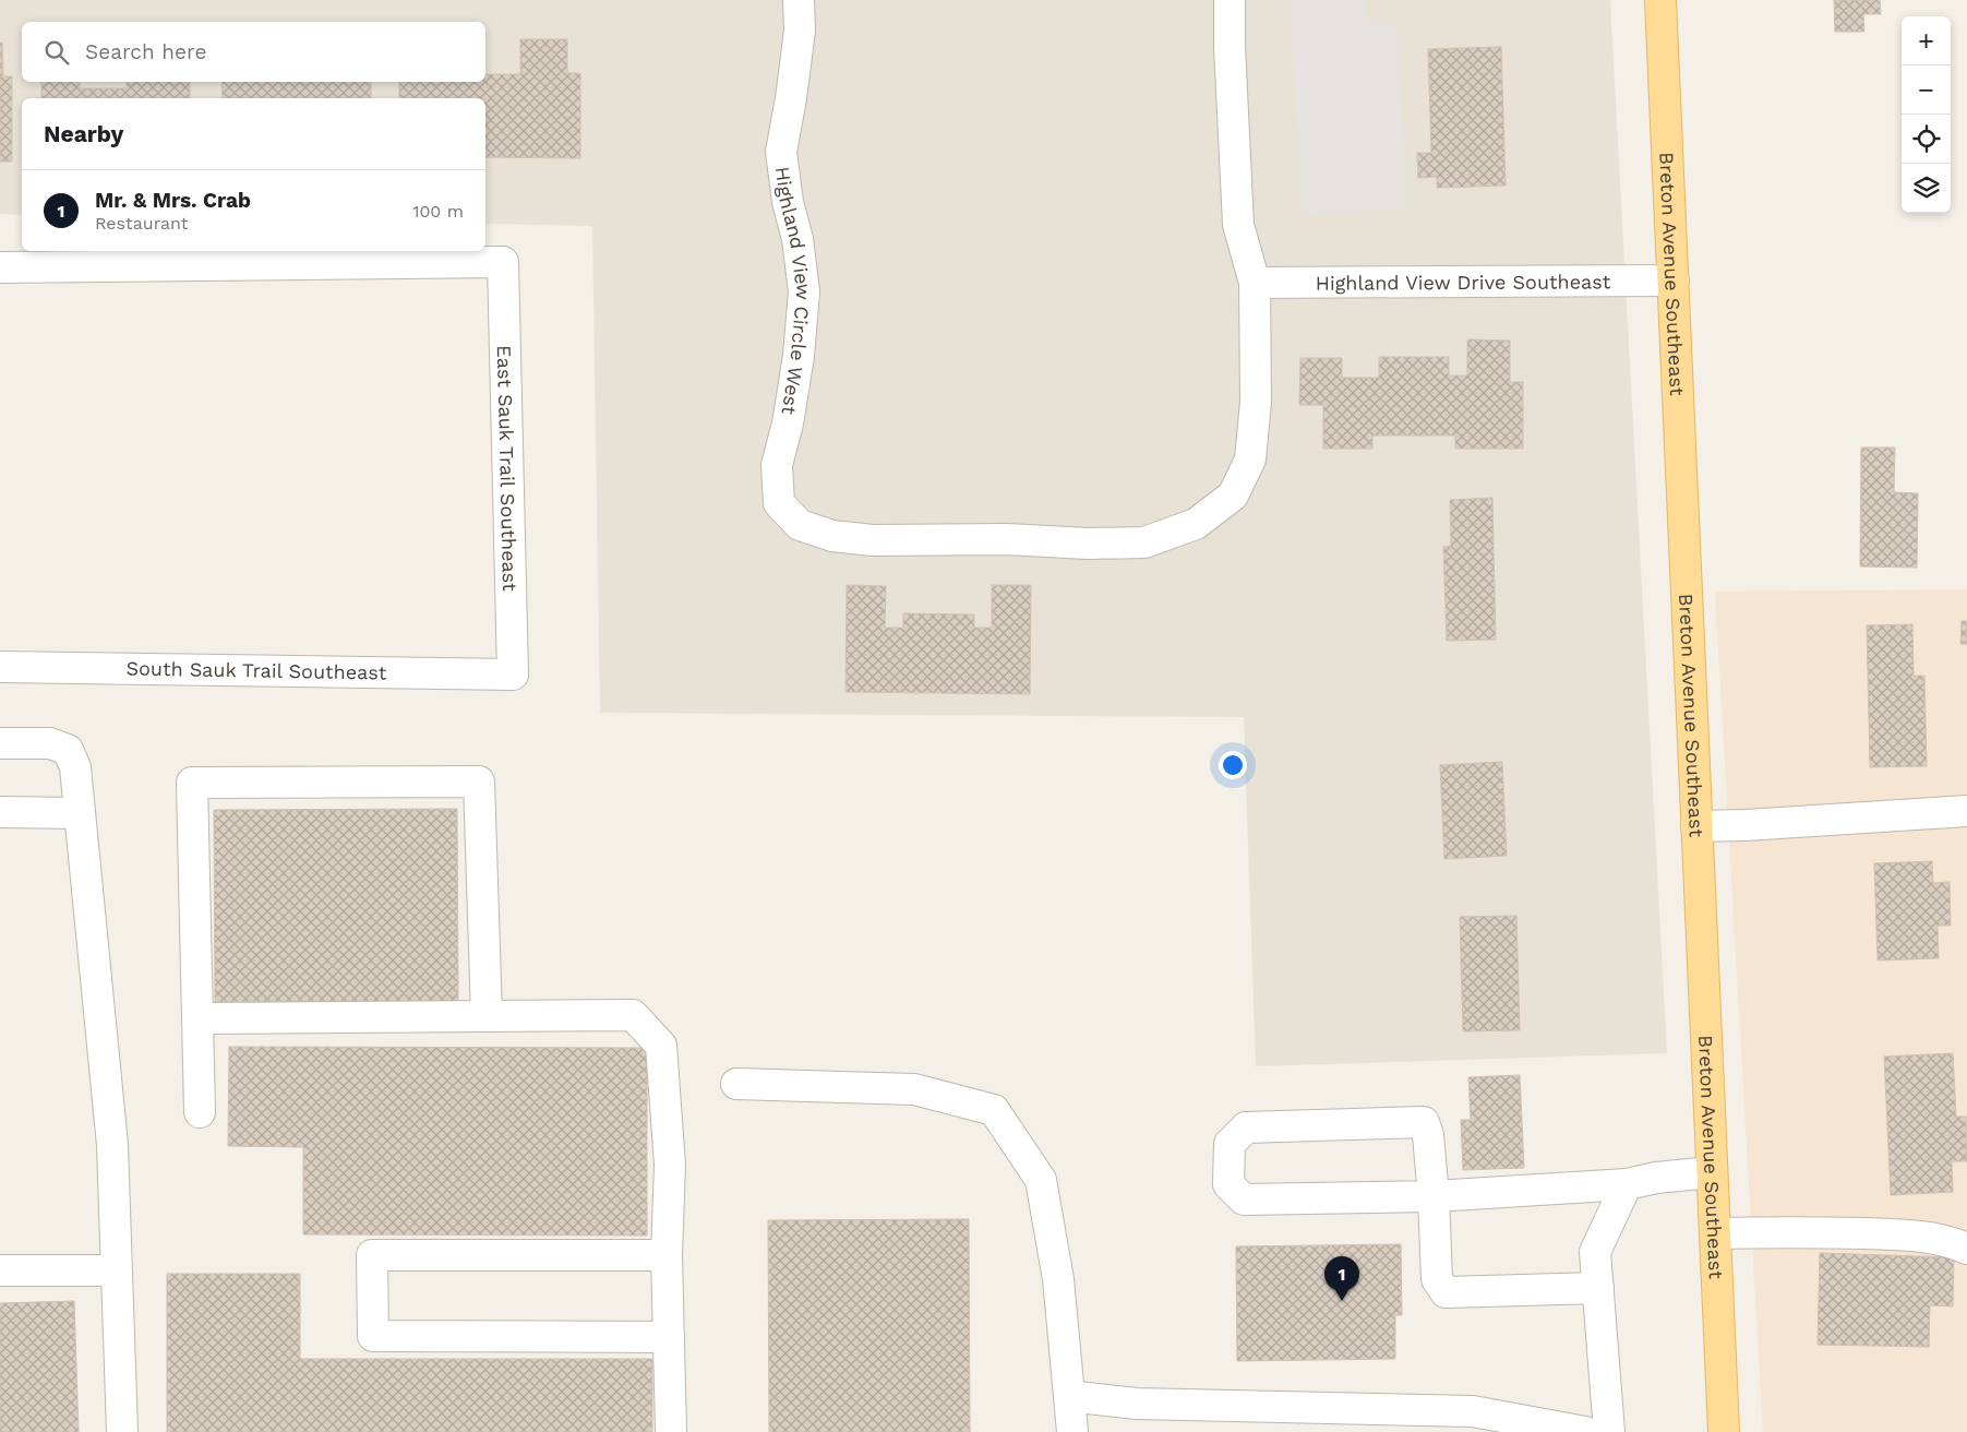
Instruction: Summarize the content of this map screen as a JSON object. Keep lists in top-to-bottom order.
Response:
{
  "streets": {
    "main road": ["Breton Avenue Southeast"],
    "street": [
      "Highland View Drive Southeast",
      "Highland View Circle West",
      "East Sauk Trail Southeast",
      "South Sauk Trail Southeast"
    ]
  },
  "crossings": [
    ["Breton Avenue Southeast", "Highland View Drive Southeast"],
    ["Highland View Drive Southeast", "Highland View Circle West"],
    ["East Sauk Trail Southeast", "South Sauk Trail Southeast"]
  ],
  "page": {
    "map_buttons": ["+", "−"],
    "search": "Search here",
    "heading": "Nearby",
    "list": [
      {
        "mark": "1",
        "name": "Mr. & Mrs. Crab",
        "note": "Restaurant",
        "value": "100 m"
      }
    ],
    "pins": "1"
  }
}
